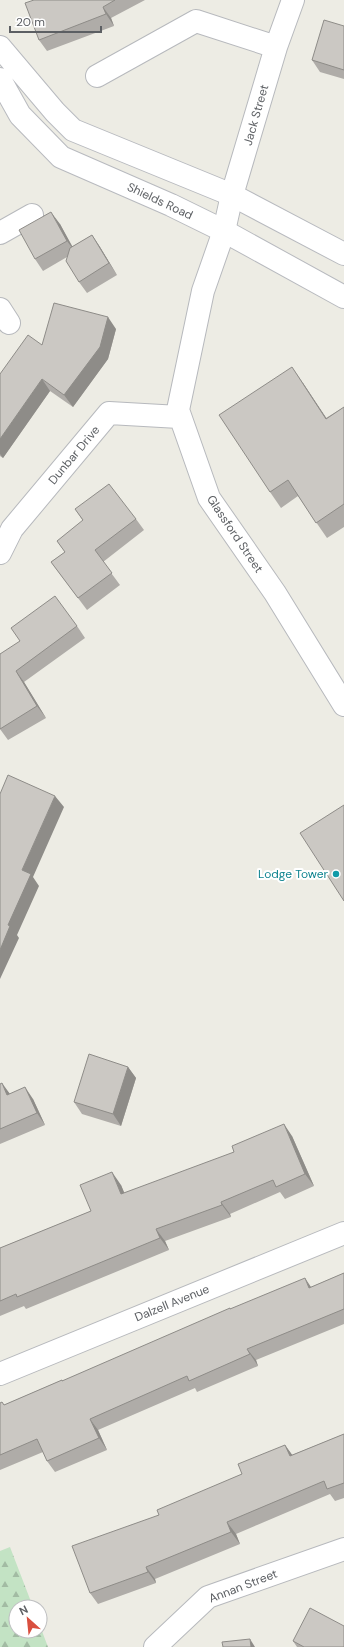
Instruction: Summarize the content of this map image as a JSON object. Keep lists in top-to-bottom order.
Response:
{
  "streets": {
    "street": [
      "Jack Street",
      "Shields Road",
      "Dunbar Drive",
      "Glassford Street",
      "Dalzell Avenue",
      "Annan Street"
    ]
  },
  "crossings": [
    ["Jack Street", "Shields Road"],
    ["Jack Street", "Glassford Street"],
    ["Shields Road", "Glassford Street"],
    ["Dunbar Drive", "Glassford Street"]
  ],
  "places": ["Lodge Tower"],
  "scale_bar": "20 m",
  "north": "top left"
}
